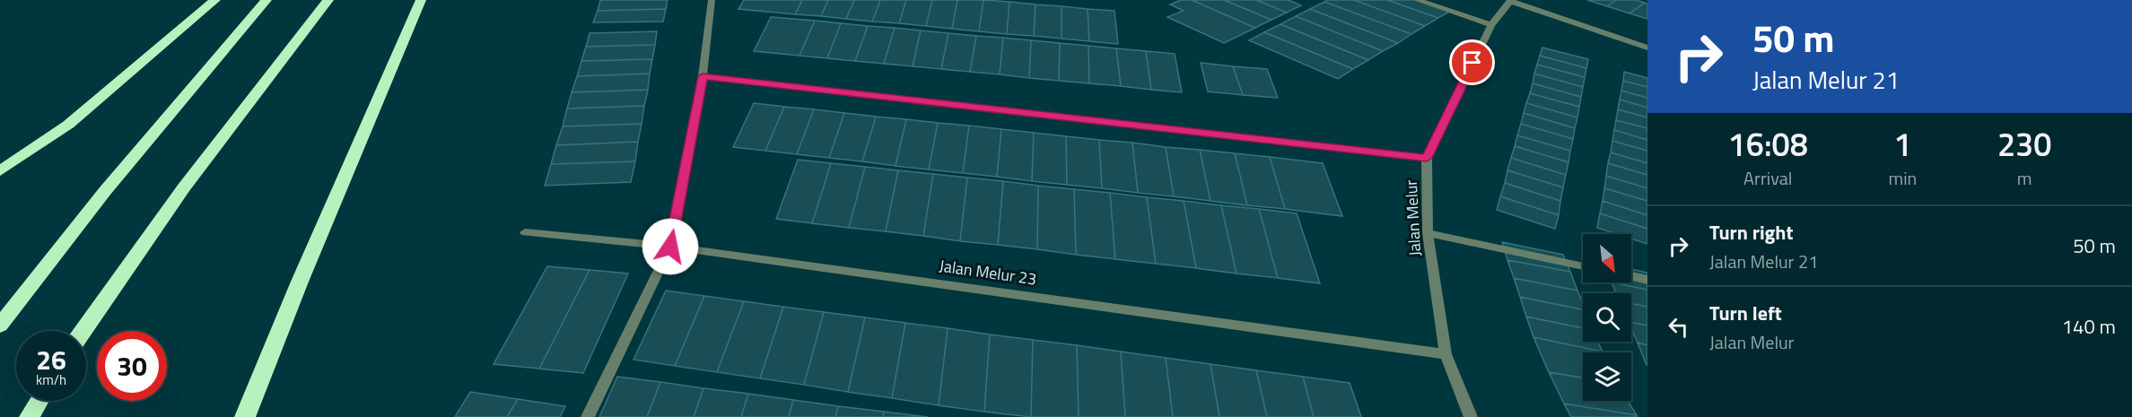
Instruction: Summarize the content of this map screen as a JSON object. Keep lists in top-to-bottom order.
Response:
{
  "streets": {
    "street": ["Jalan Melur", "Jalan Melur 23"]
  },
  "crossings": [
    ["Jalan Melur", "Jalan Melur 23"]
  ],
  "north": "bottom right",
  "page": {
    "turn": ["50 m", "Jalan Melur 21"],
    "eta": [
      "16:08",
      "Arrival",
      "1",
      "min",
      "230",
      "m"
    ],
    "list": [
      {
        "name": "Turn right",
        "note": "Jalan Melur 21",
        "value": "50 m"
      },
      {
        "name": "Turn left",
        "note": "Jalan Melur",
        "value": "140 m"
      }
    ],
    "speed": "26 km/h",
    "limit": "30"
  }
}
